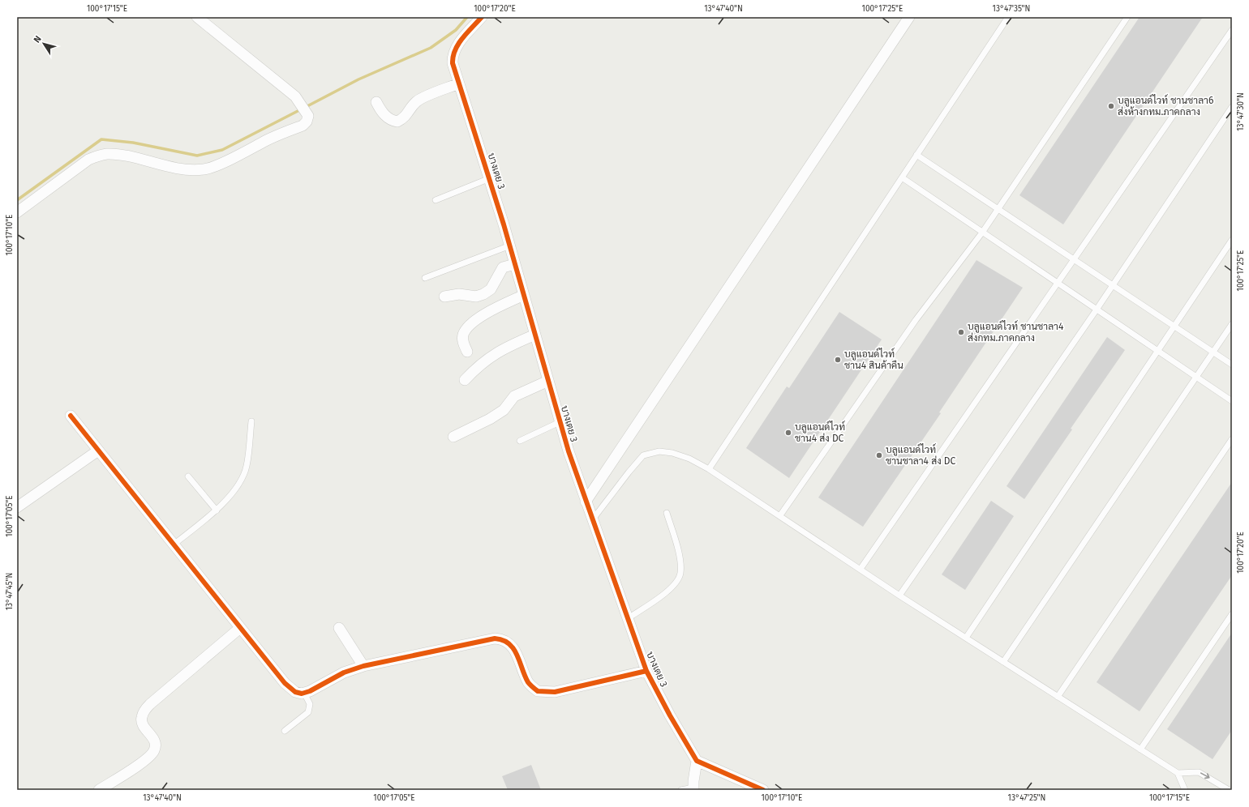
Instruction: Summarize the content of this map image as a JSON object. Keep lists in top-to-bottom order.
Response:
{
  "streets": {
    "street": ["บางเตย 3"]
  },
  "places": [
    "บลูแอนด์ไวท์ ชานชาลา6 ส่งห้างกทม.ภาคกลาง",
    "บลูแอนด์ไวท์ ชานชาลา4 ส่งกทม.ภาคกลาง",
    "บลูแอนด์ไวท์ ชาน4 สินค้าคืน",
    "บลูแอนด์ไวท์ ชาน4 ส่ง DC",
    "บลูแอนด์ไวท์ ชานชาลา4 ส่ง DC"
  ],
  "north": "top left",
  "coordinates": [
    "100°17'15\"E",
    "100°17'20\"E",
    "13°47'40\"N",
    "100°17'25\"E",
    "13°47'35\"N",
    "13°47'30\"N",
    "100°17'10\"E",
    "100°17'05\"E",
    "13°47'45\"N",
    "13°47'25\"N"
  ]
}
